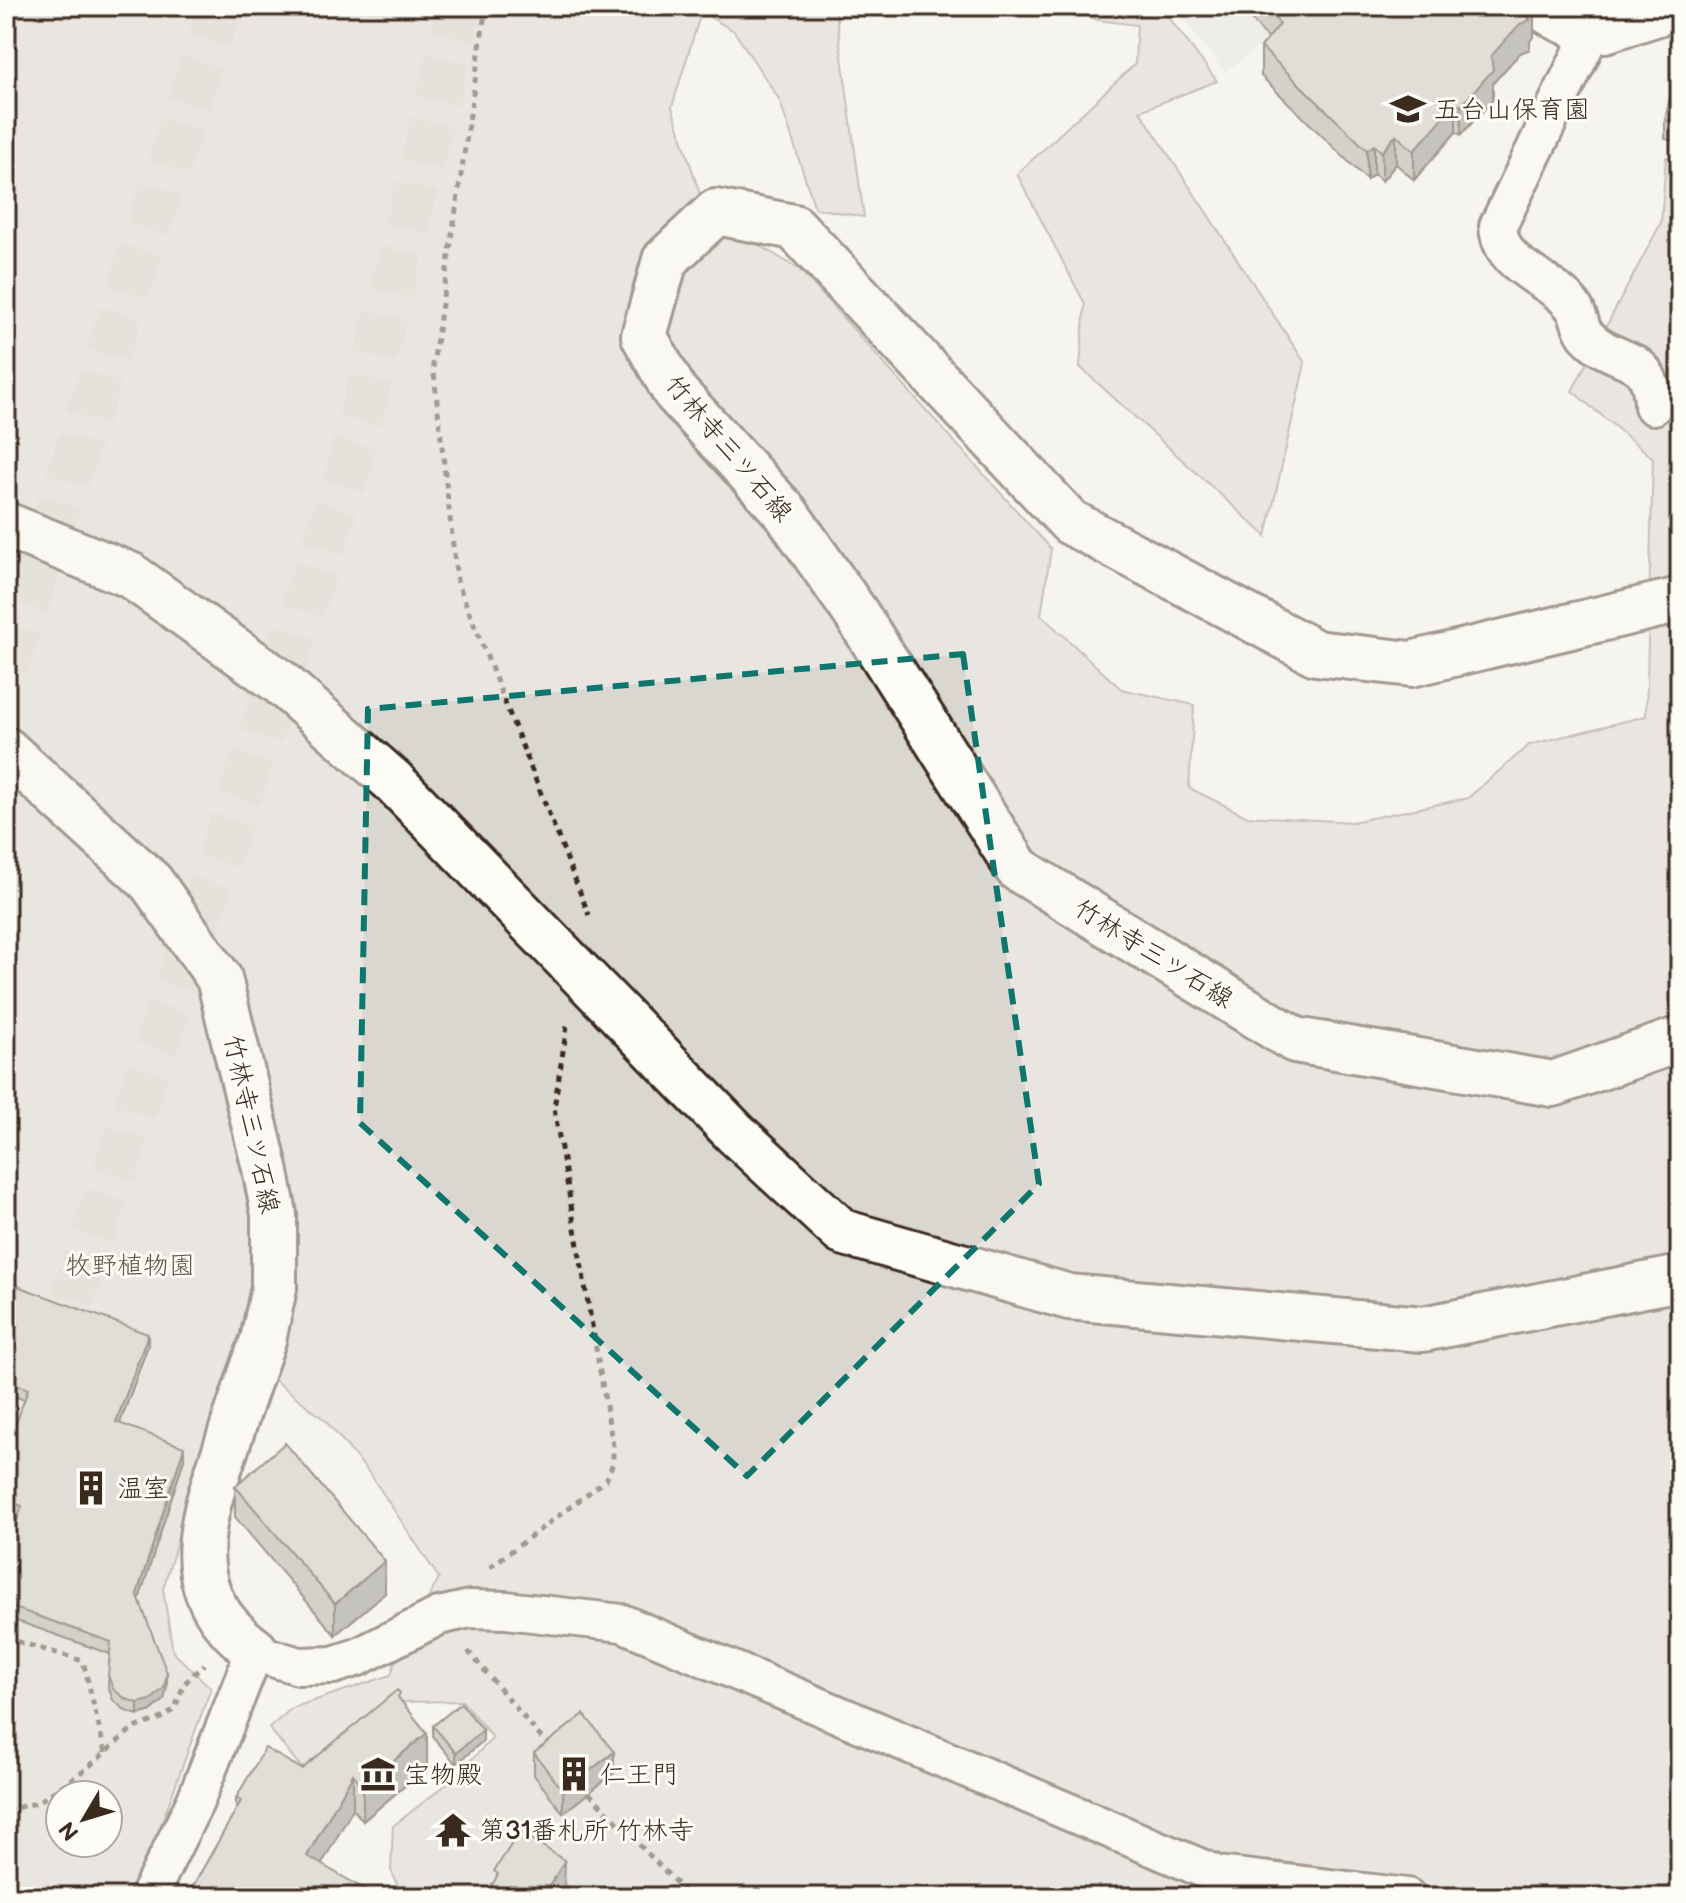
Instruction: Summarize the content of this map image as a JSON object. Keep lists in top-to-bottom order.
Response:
{
  "streets": {
    "main road": ["竹林寺三ツ石線"]
  },
  "parks": ["牧野植物園"],
  "places": {
    "school or university": ["五台山保育園"],
    "building": ["温室", "仁王門"],
    "museum": ["宝物殿"],
    "temple": ["第31番札所 竹林寺"]
  },
  "north": "bottom left"
}
